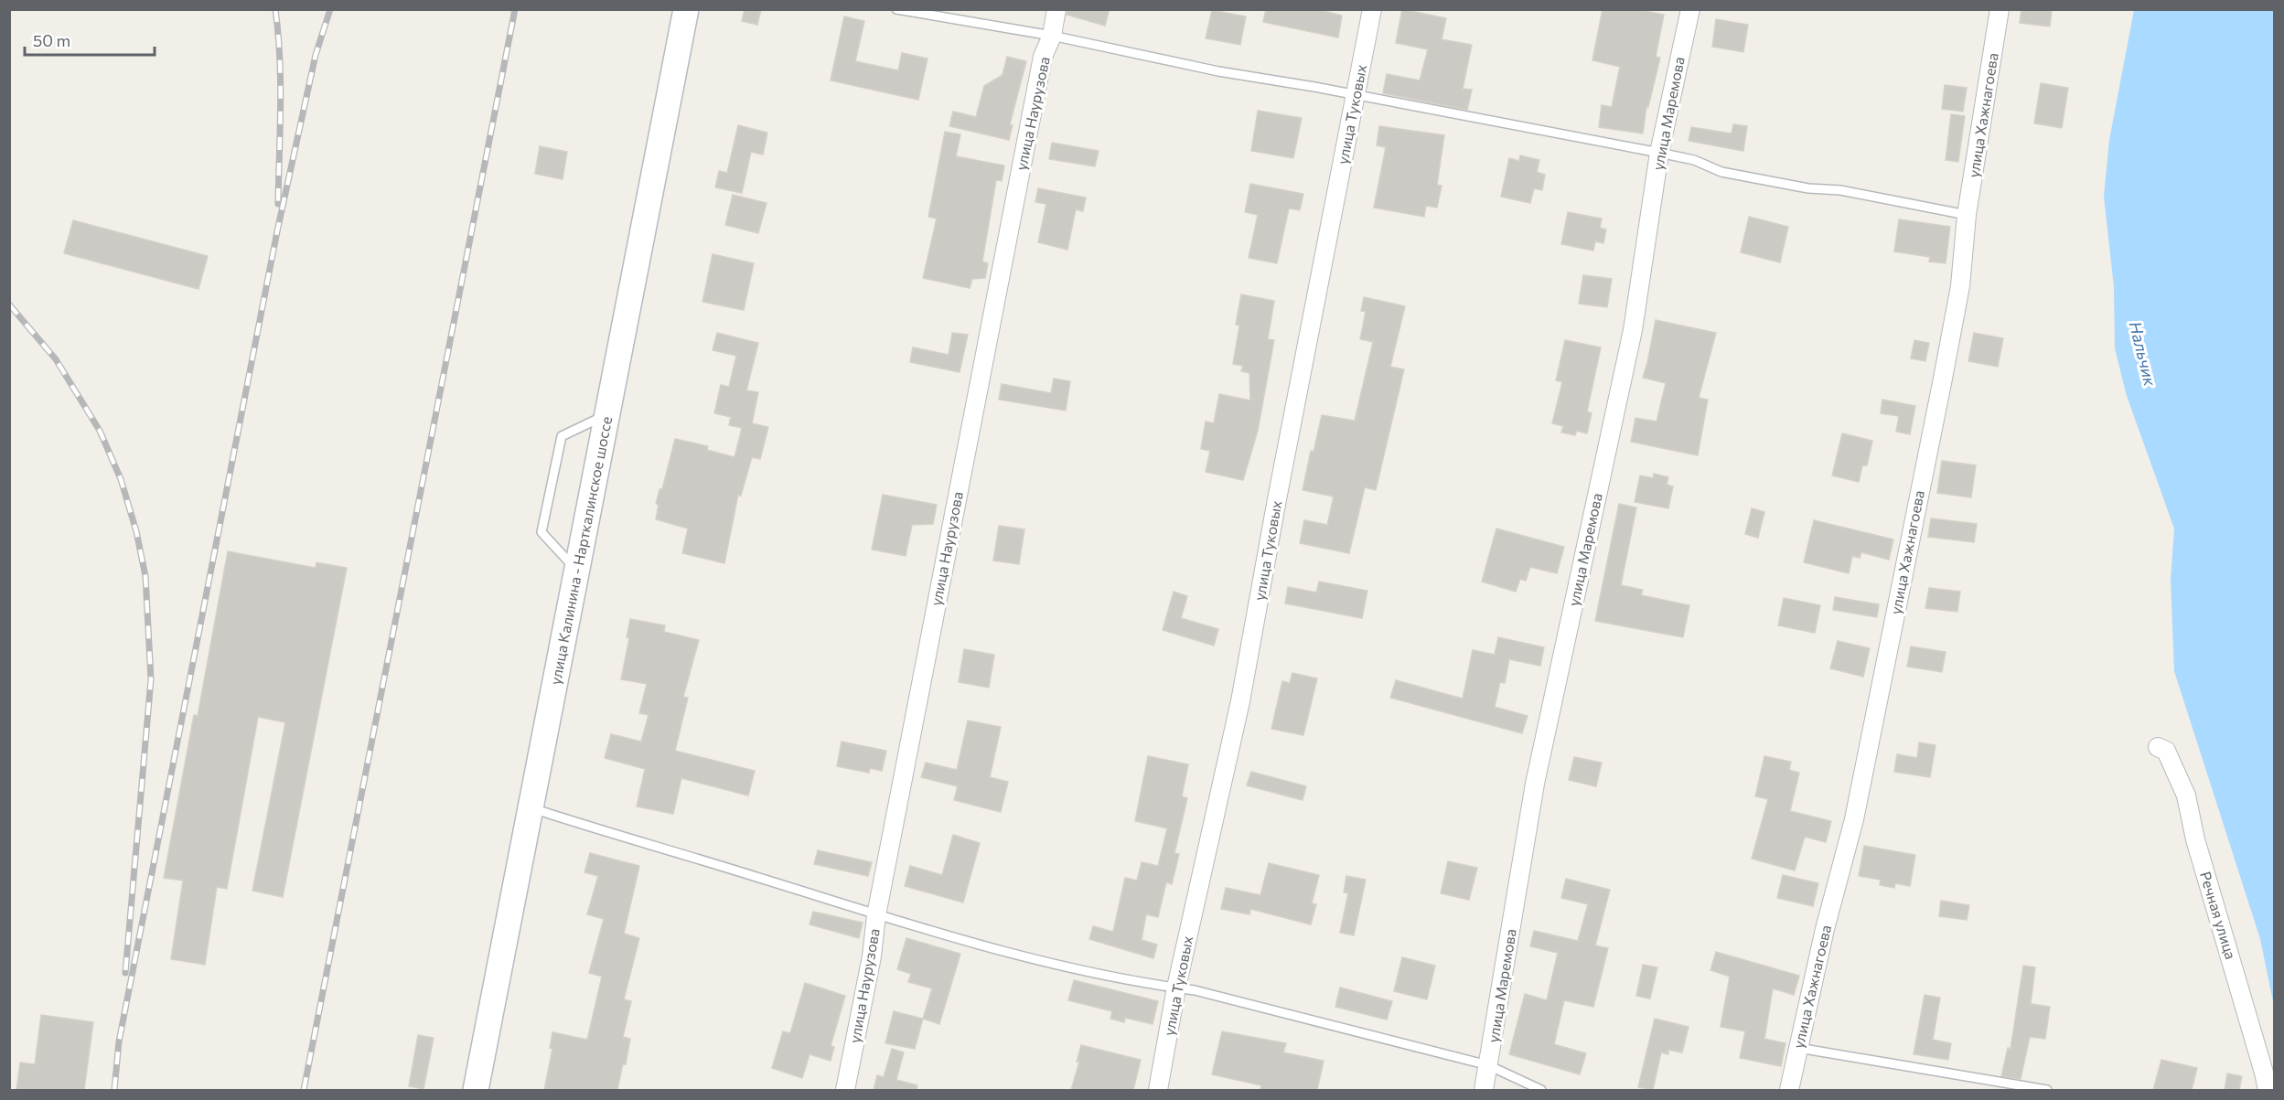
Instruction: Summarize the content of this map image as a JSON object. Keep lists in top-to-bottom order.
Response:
{
  "streets": {
    "main road": ["улица Калинина - Нарткалинское шоссе"],
    "street": [
      "улица Наурузова",
      "улица Маремова",
      "улица Туковых",
      "улица Хажнагоева",
      "Речная улица"
    ]
  },
  "water": ["Нальчик"],
  "scale_bar": "50 m"
}
